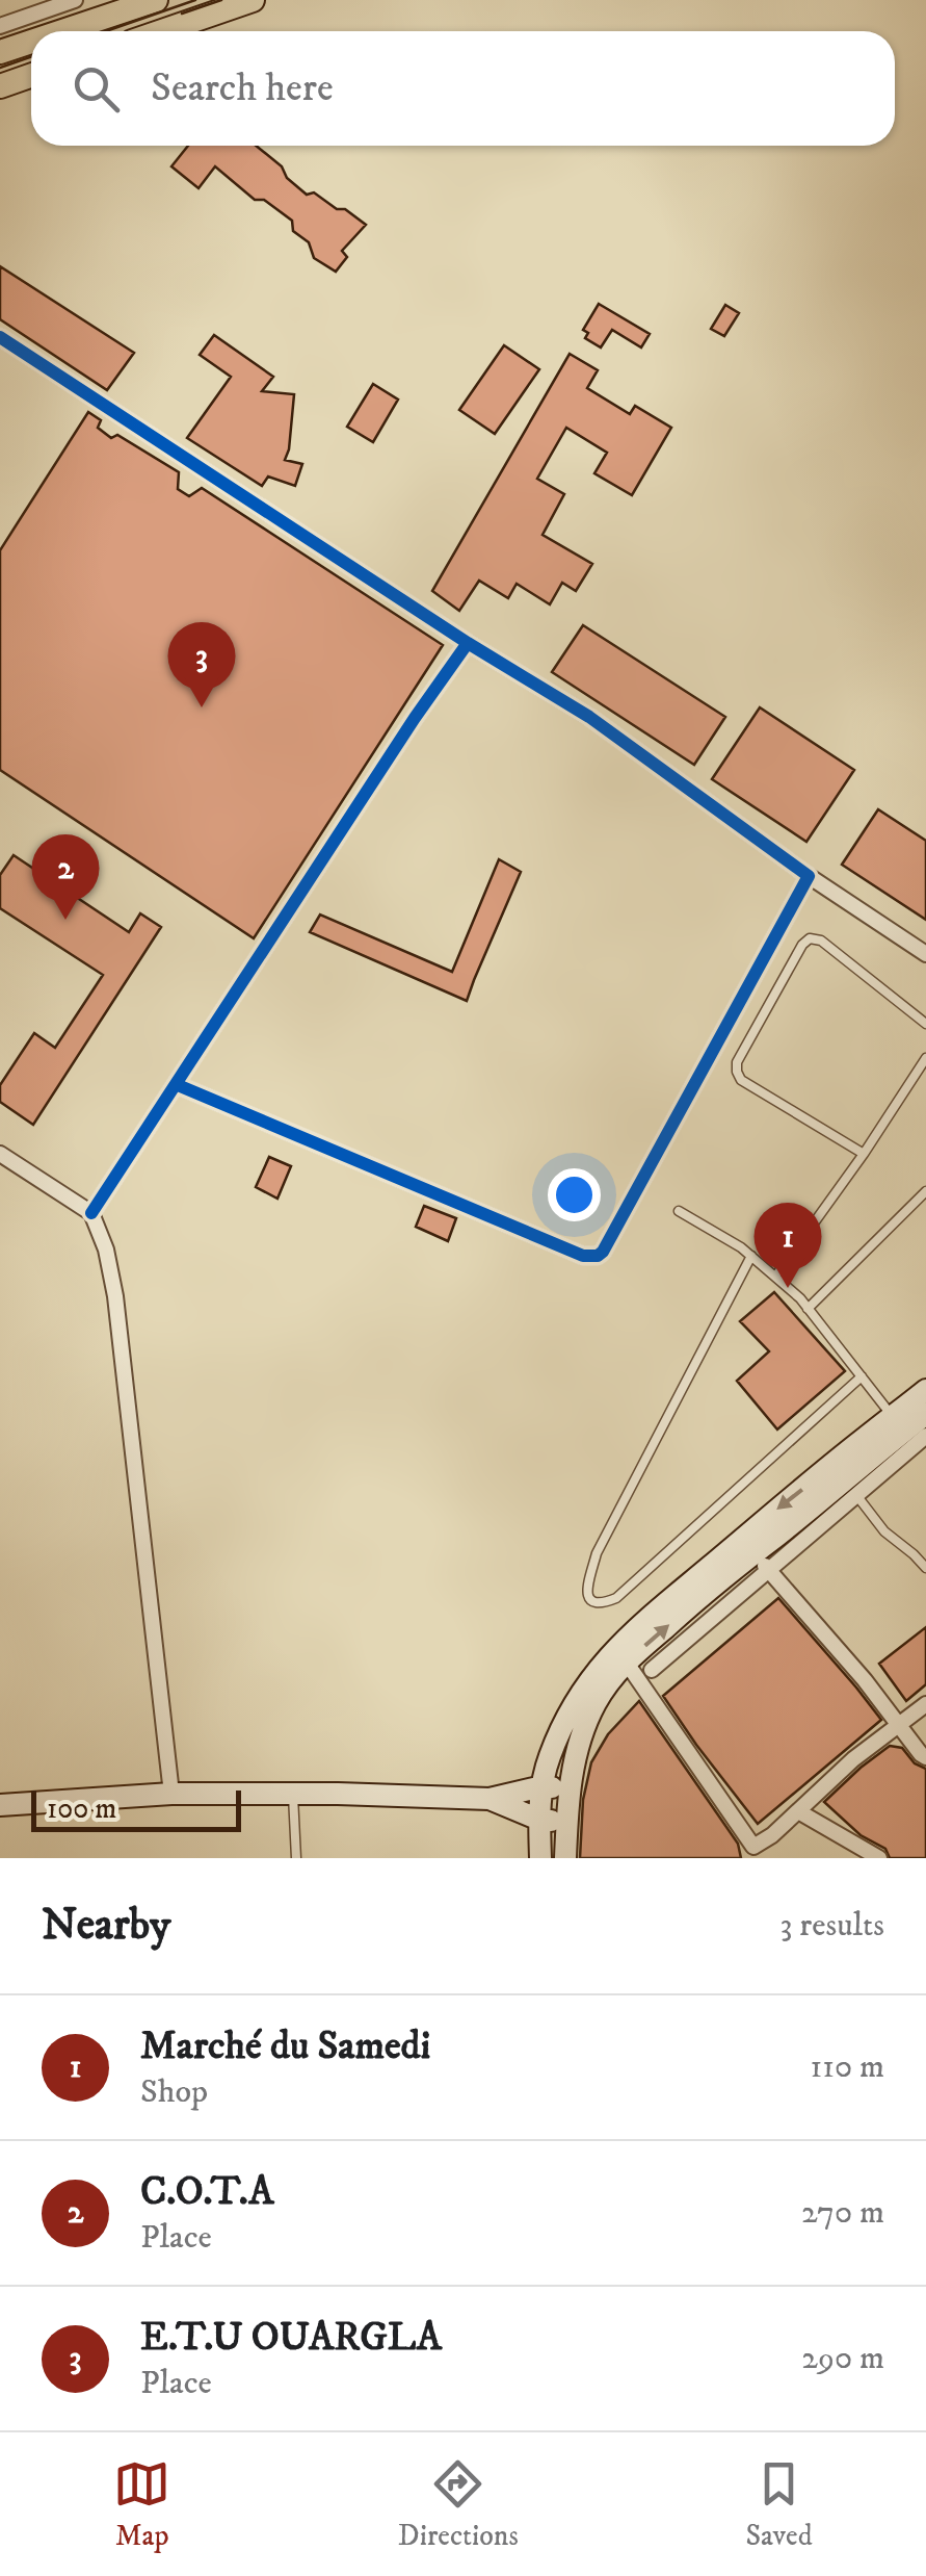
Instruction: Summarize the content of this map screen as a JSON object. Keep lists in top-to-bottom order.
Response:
{
  "scale_bar": "100 m",
  "page": {
    "search": "Search here",
    "pins": ["3", "2", "1"],
    "scale": "100 m",
    "heading": ["Nearby", "3 results"],
    "list": [
      {
        "mark": "1",
        "name": "Marché du Samedi",
        "note": "Shop",
        "value": "110 m"
      },
      {
        "mark": "2",
        "name": "C.O.T.A",
        "note": "Place",
        "value": "270 m"
      },
      {
        "mark": "3",
        "name": "E.T.U OUARGLA",
        "note": "Place",
        "value": "290 m"
      }
    ],
    "nav": ["Map", "Directions", "Saved"]
  }
}
